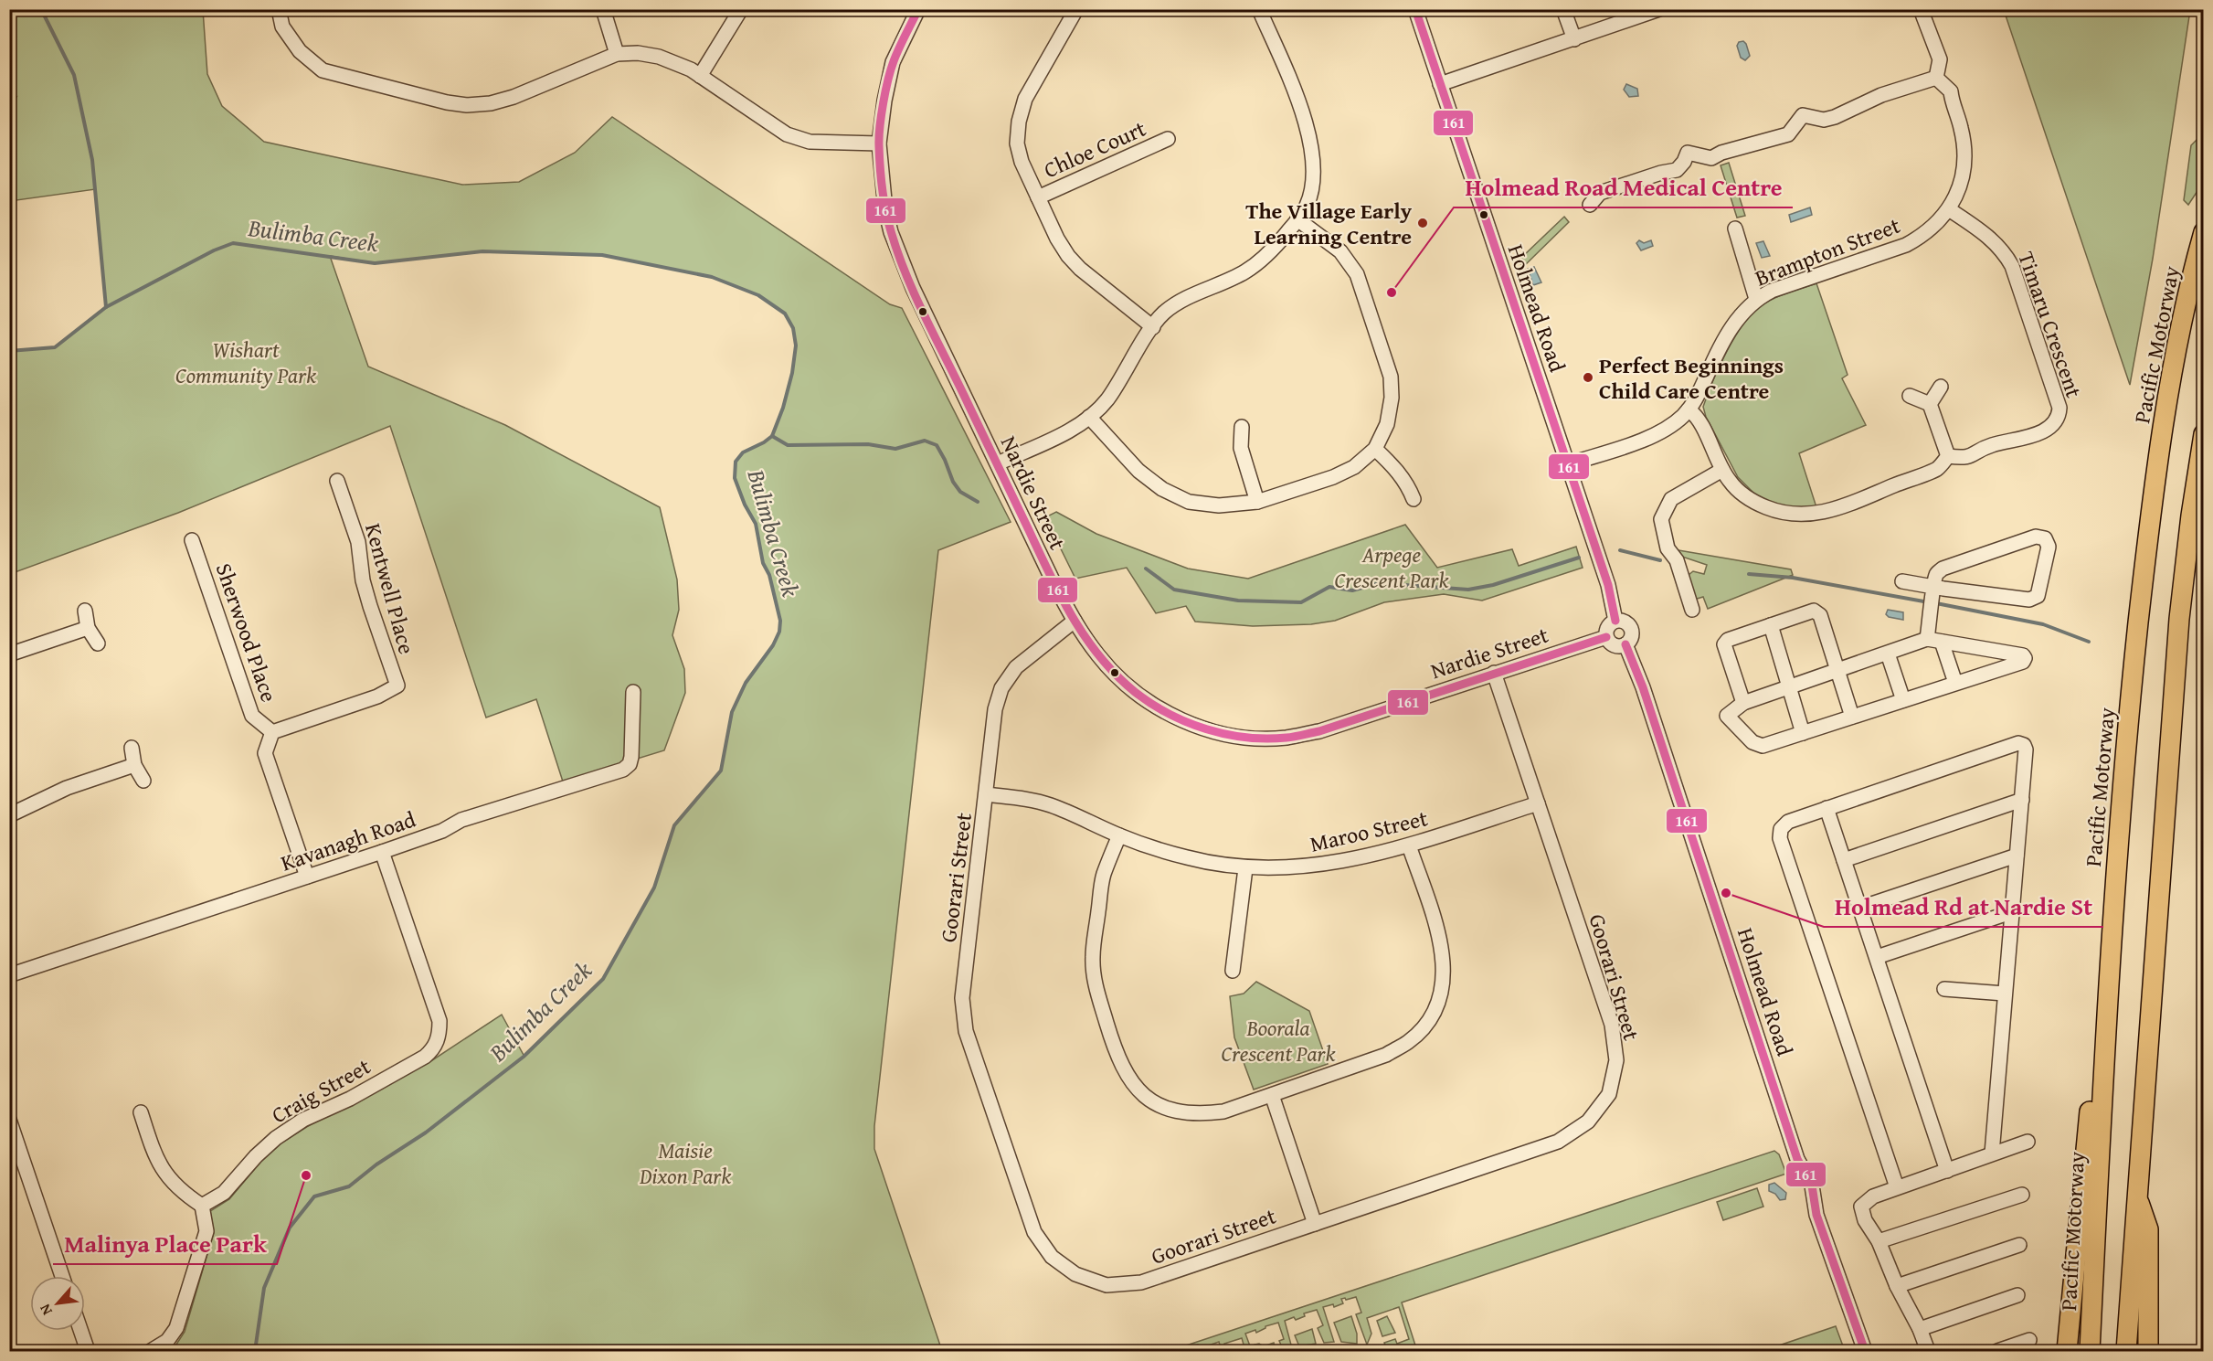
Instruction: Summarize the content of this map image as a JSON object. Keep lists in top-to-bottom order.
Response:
{
  "streets": {
    "highway": ["Pacific Motorway"],
    "street": [
      "Chloe Court",
      "Brampton Street",
      "Holmead Road",
      "Timaru Crescent",
      "Nardie Street",
      "Kentwell Place",
      "Sherwood Place",
      "Maroo Street",
      "Kavanagh Road",
      "Goorari Street",
      "Craig Street"
    ]
  },
  "crossings": [
    ["Brampton Street", "Holmead Road"],
    ["Brampton Street", "Timaru Crescent"],
    ["Holmead Road", "Nardie Street"],
    ["Nardie Street", "Goorari Street"],
    ["Kentwell Place", "Sherwood Place"],
    ["Maroo Street", "Goorari Street"],
    ["Kavanagh Road", "Craig Street"]
  ],
  "water": ["Bulimba Creek"],
  "parks": [
    "Wishart Community Park",
    "Arpege Crescent Park",
    "Boorala Crescent Park",
    "Maisie Dixon Park"
  ],
  "places": [
    "The Village Early Learning Centre",
    "Holmead Road Medical Centre",
    "Perfect Beginnings Child Care Centre",
    "Holmead Rd at Nardie St",
    "Malinya Place Park"
  ],
  "lines": ["transit line 161"],
  "north": "bottom left"
}
